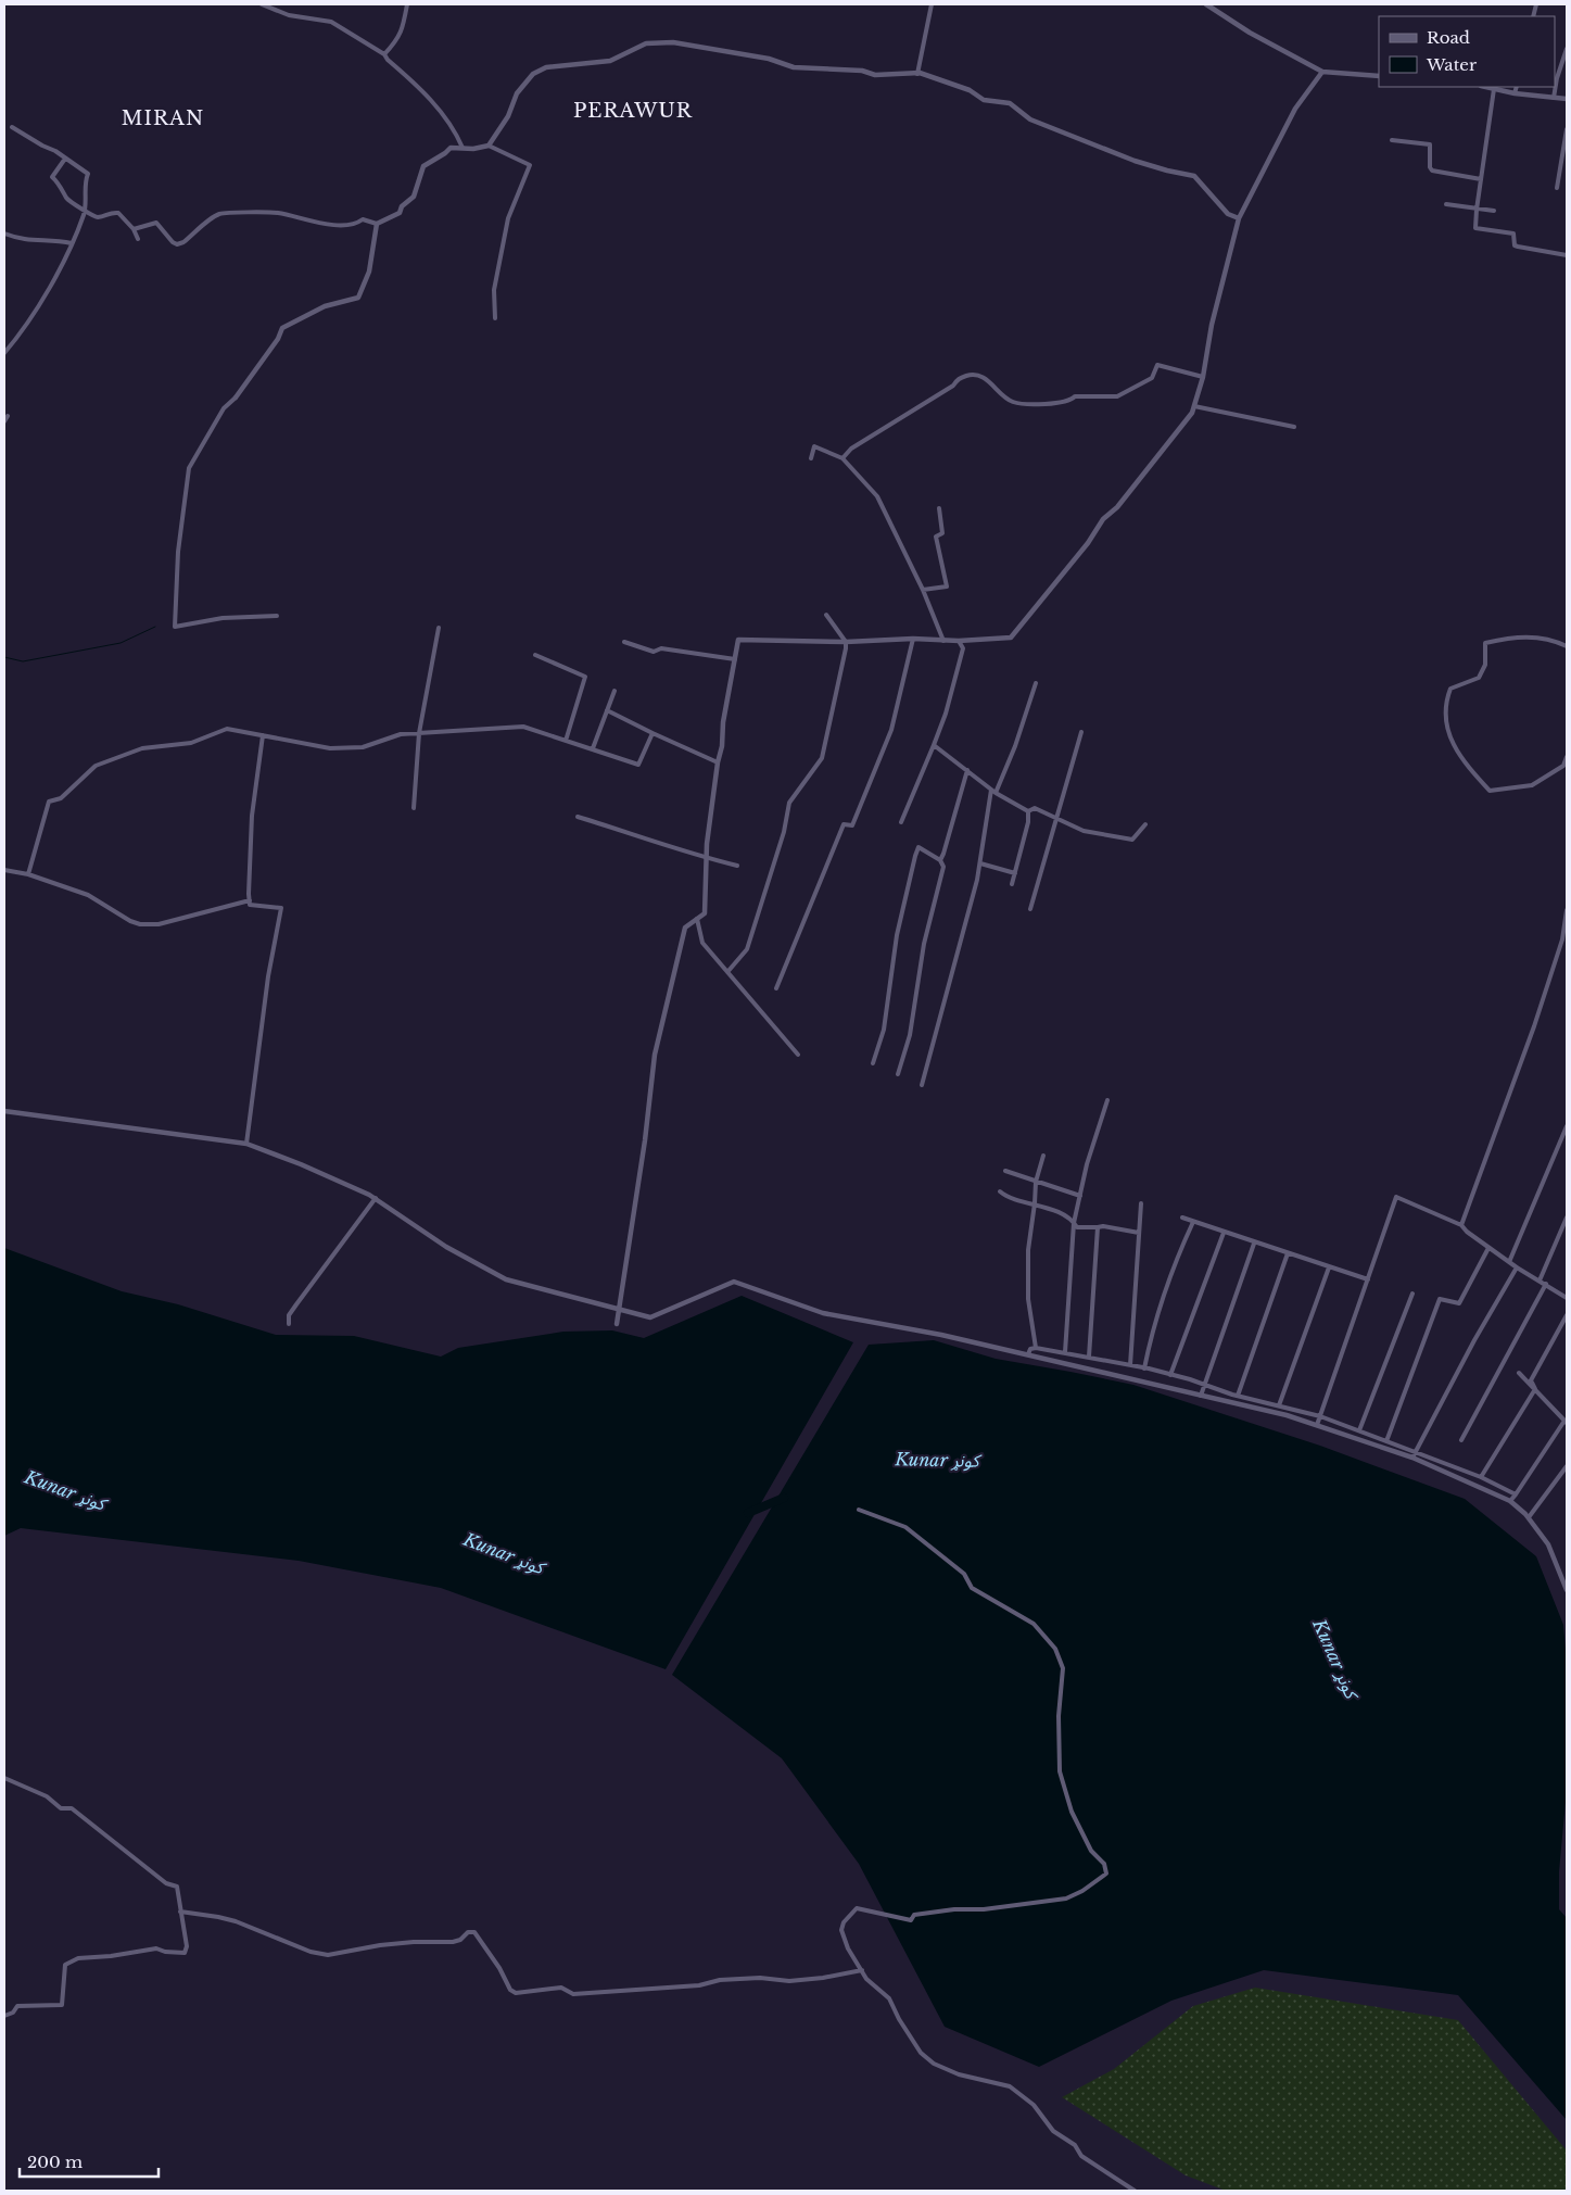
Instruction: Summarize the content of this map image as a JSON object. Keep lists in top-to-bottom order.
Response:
{
  "districts": ["PERAWUR", "MIRAN"],
  "water": ["Kunar کونړ"],
  "legend": ["Road", "Water"],
  "scale_bar": "200 m"
}
